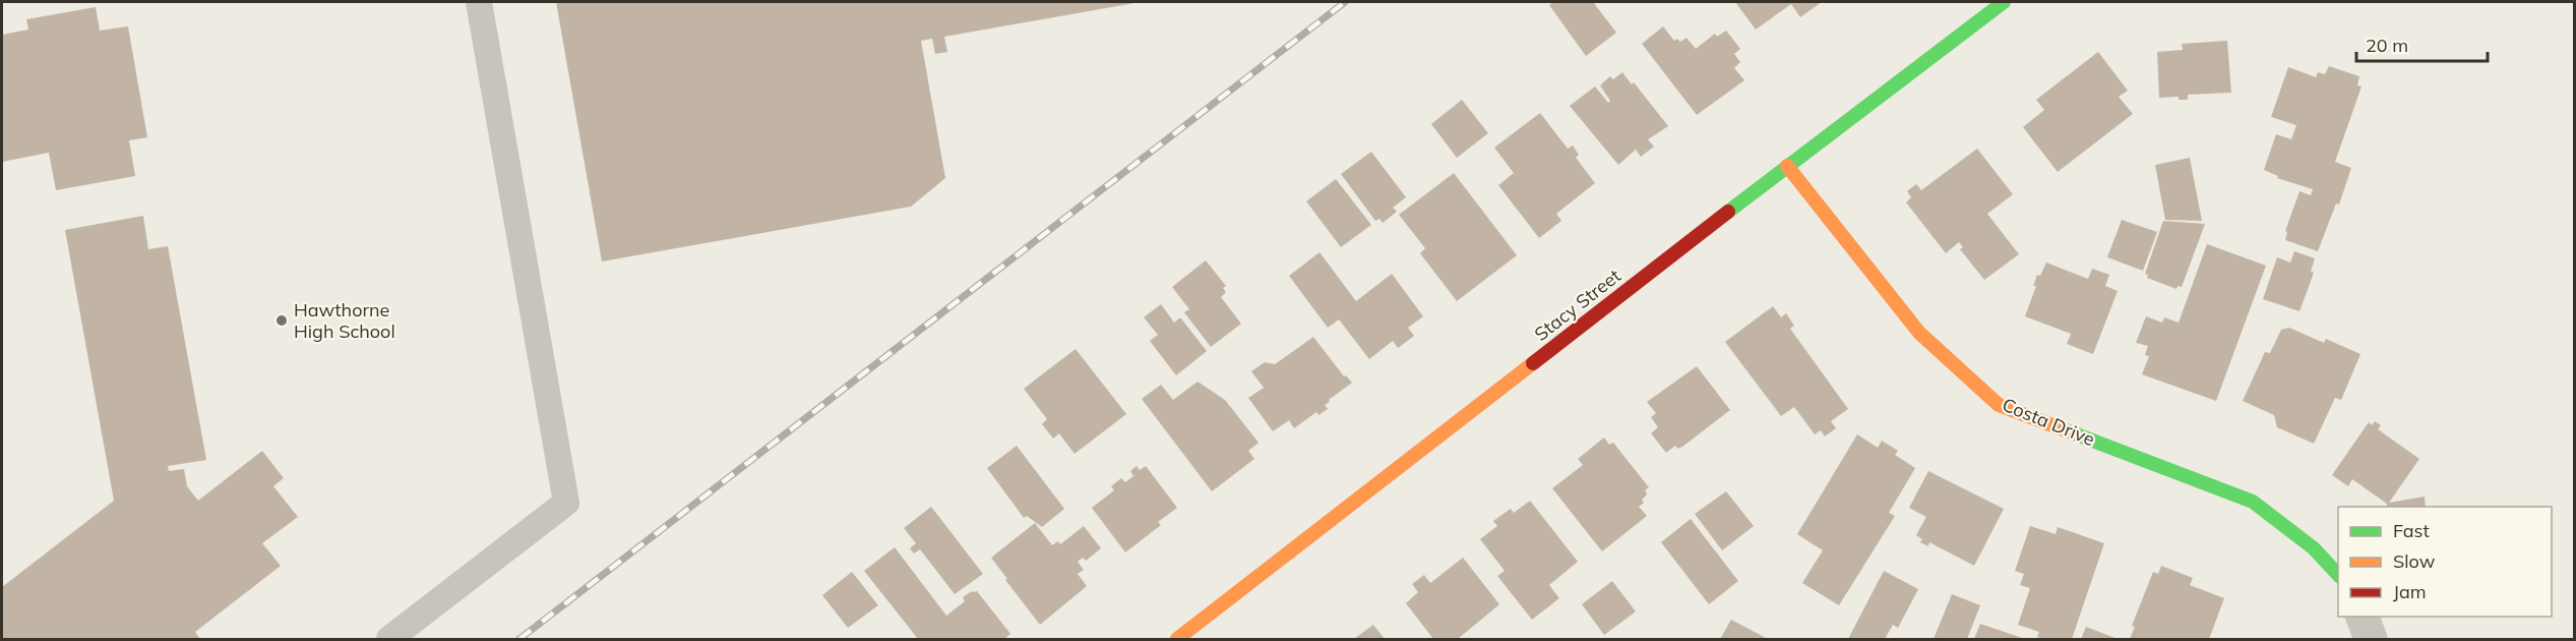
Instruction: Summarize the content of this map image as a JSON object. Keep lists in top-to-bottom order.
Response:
{
  "streets": {
    "street": ["Stacy Street", "Costa Drive"]
  },
  "crossings": [
    ["Stacy Street", "Costa Drive"]
  ],
  "places": ["Hawthorne High School"],
  "legend": ["Fast", "Slow", "Jam"],
  "scale_bar": "20 m"
}
